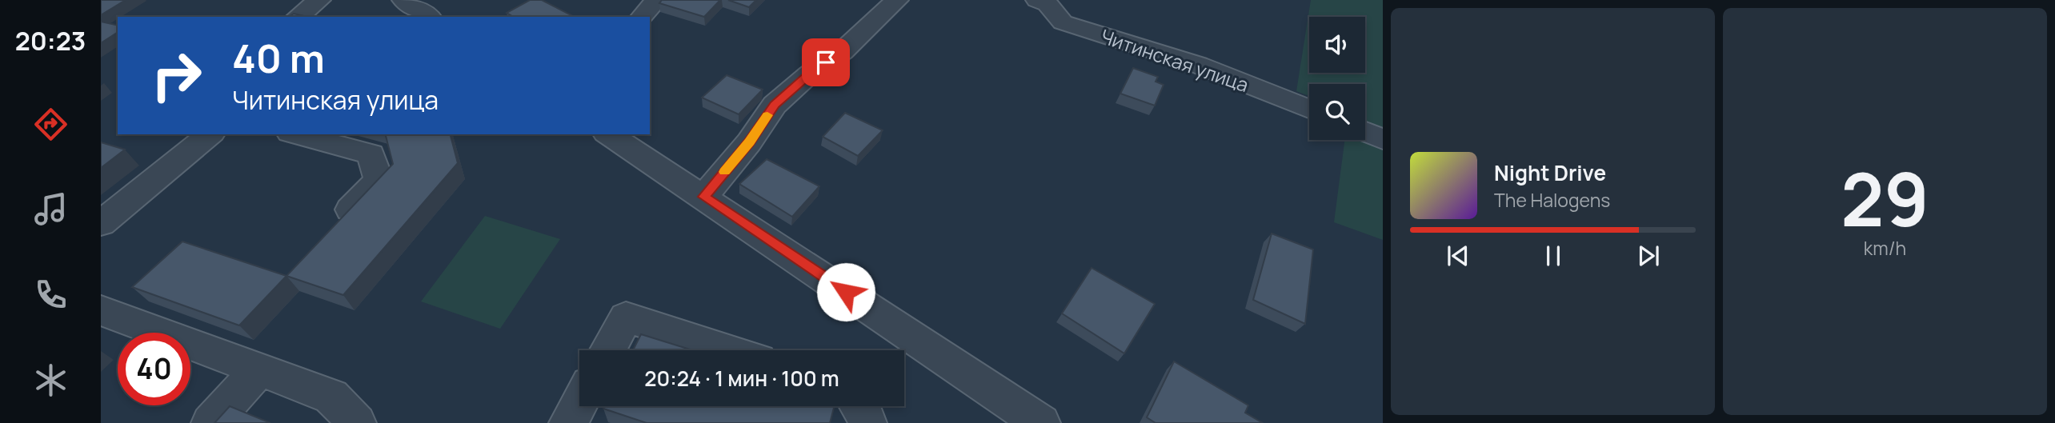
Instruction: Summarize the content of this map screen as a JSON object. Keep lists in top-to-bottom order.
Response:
{
  "streets": {
    "street": ["Читинская улица"]
  },
  "page": {
    "tabs": "20:23",
    "tile": ["29", "km/h"],
    "turn": ["40 m", "Читинская улица"],
    "song": ["Night Drive", "The Halogens"],
    "limit": "40",
    "trip": "20:24 · 1 мин · 100 m"
  }
}
